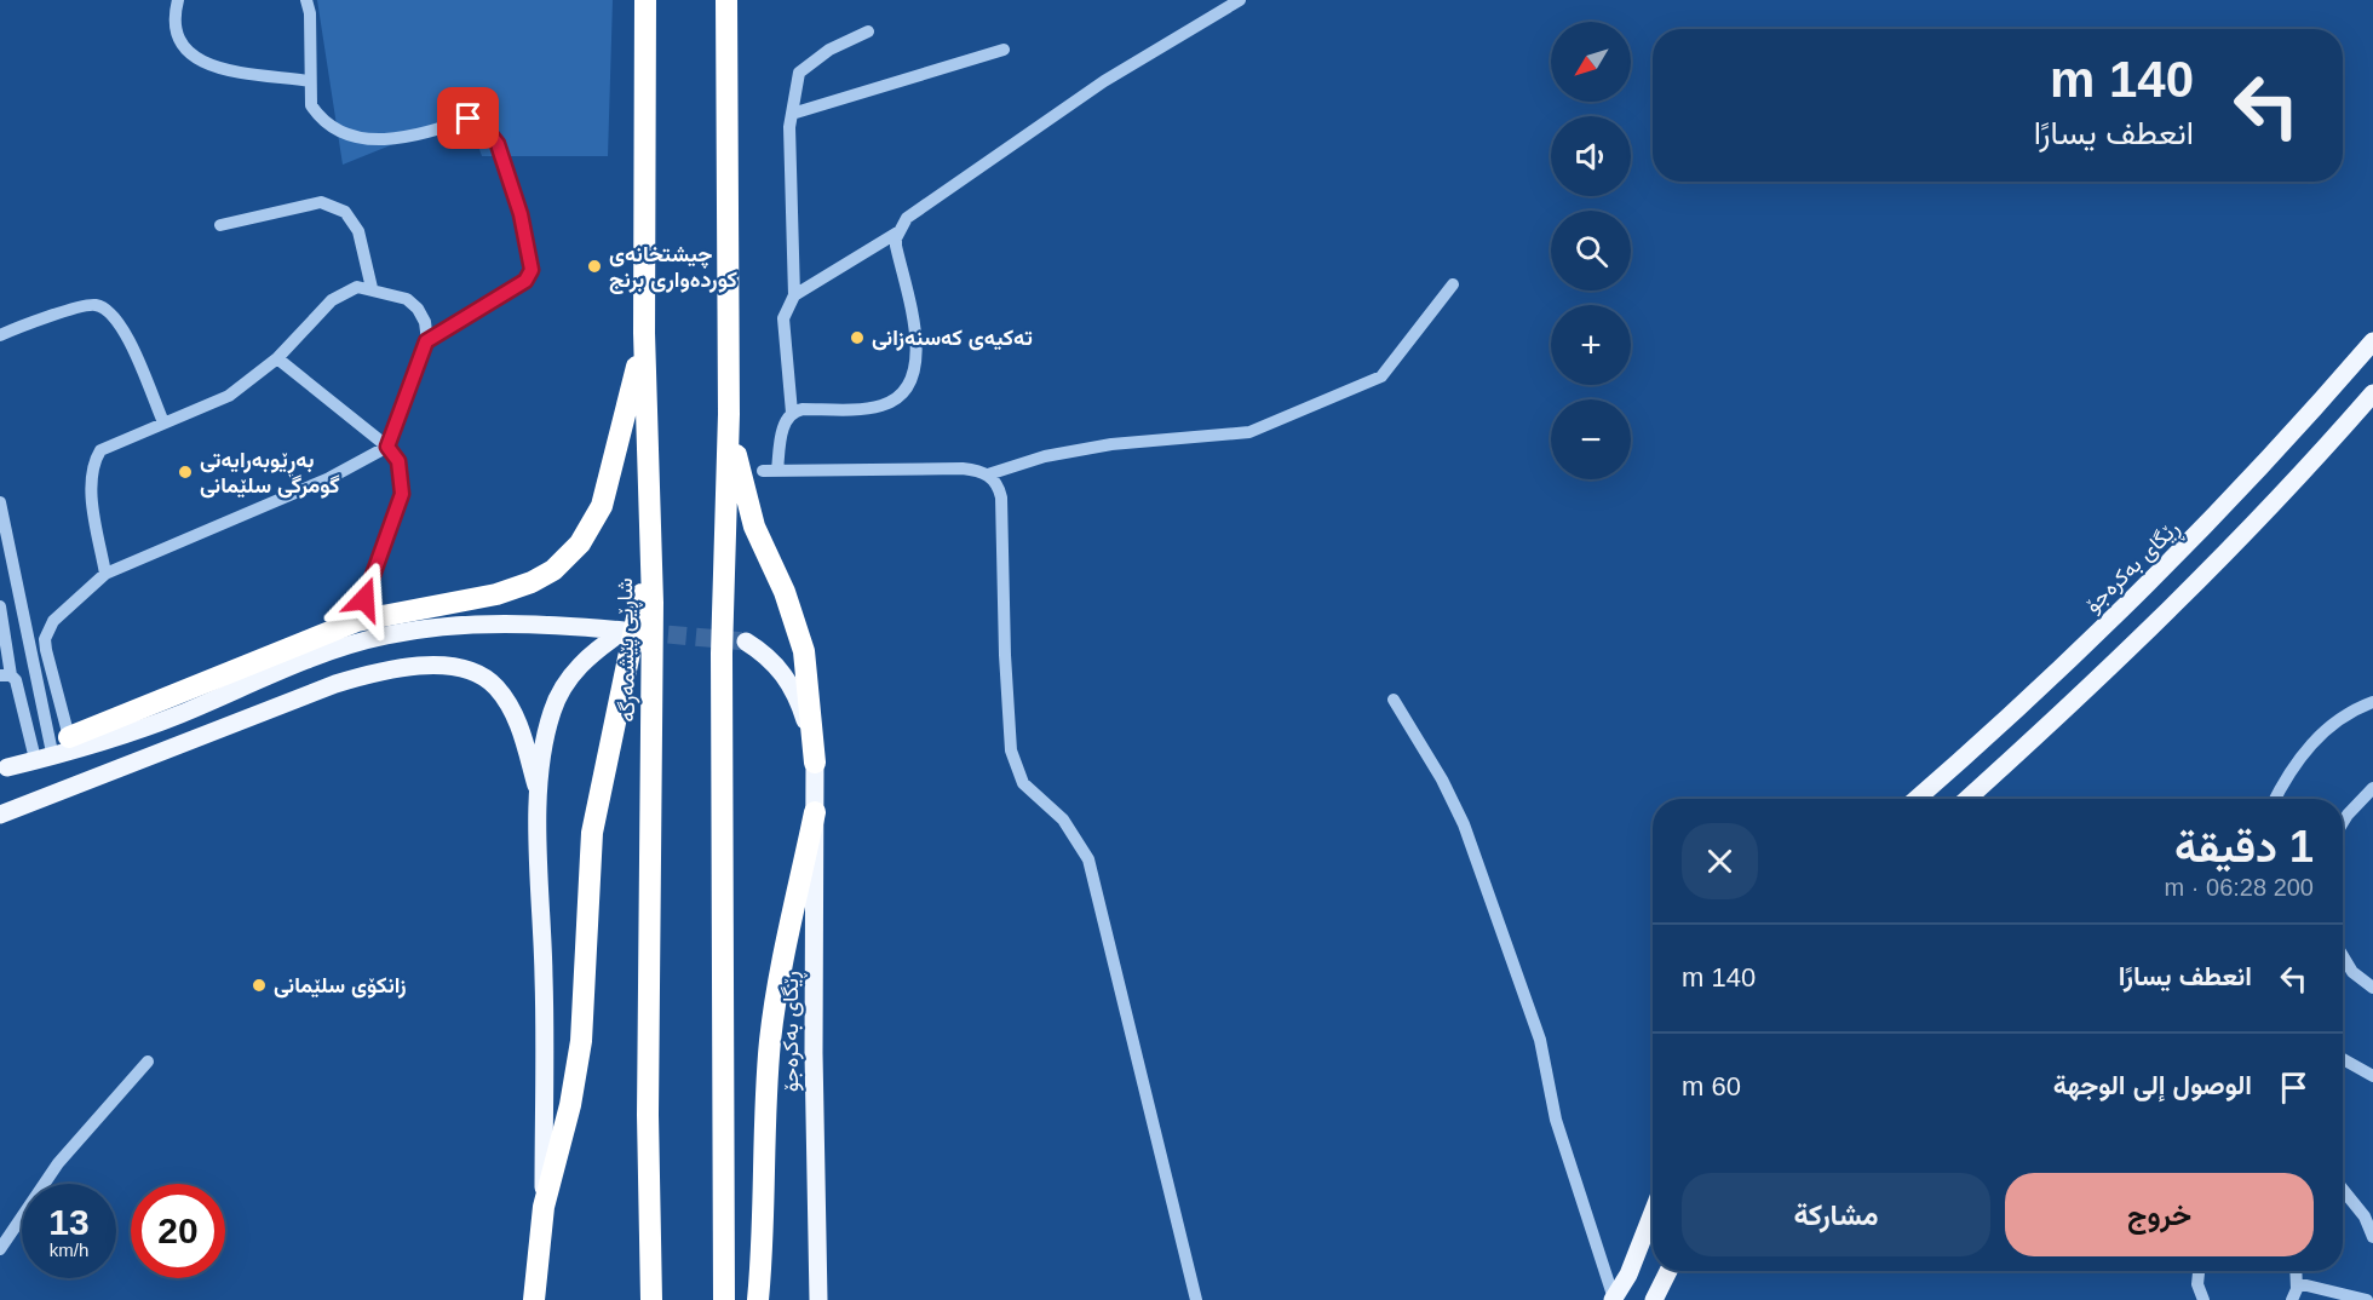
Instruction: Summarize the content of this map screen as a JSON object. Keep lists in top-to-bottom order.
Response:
{
  "streets": {
    "highway": ["شاڕێی پێشمەرگە"],
    "main road": ["ڕێگای بەکرەجۆ"]
  },
  "places": [
    "چيشتخانەی کوردەواری برنج",
    "تەکیەی کەسنەزانی",
    "بەڕێوبەرایەتی گومرگی سلێمانی",
    "زانکۆی سلێمانی"
  ],
  "north": "bottom left",
  "page": {
    "map_buttons": ["+", "−"],
    "turn": ["140 m", "انعطف يسارًا"],
    "heading": ["1 دقيقة", "200 m · 06:28"],
    "list": [
      {
        "name": "انعطف يسارًا",
        "value": "140 m"
      },
      {
        "name": "الوصول إلى الوجهة",
        "value": "60 m"
      }
    ],
    "buttons": ["خروج", "مشاركة"],
    "speed": "13 km/h",
    "limit": "20"
  }
}
